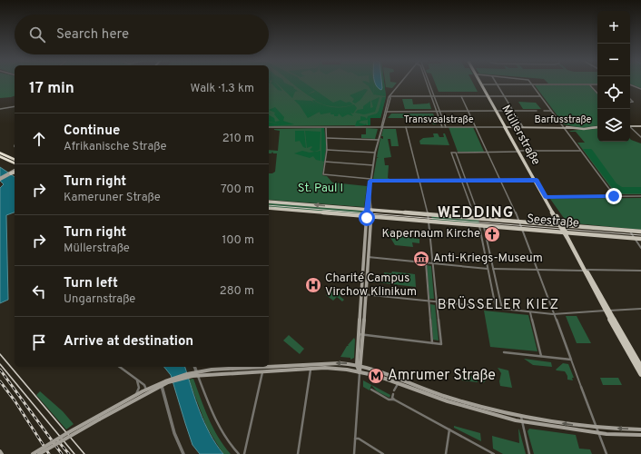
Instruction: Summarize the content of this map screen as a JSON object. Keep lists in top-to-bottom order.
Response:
{
  "streets": {
    "main road": ["Barfusstraße", "Müllerstraße", "Seestraße"],
    "street": ["Transvaalstraße"]
  },
  "crossings": [
    ["Transvaalstraße", "Barfusstraße"],
    ["Transvaalstraße", "Müllerstraße"],
    ["Barfusstraße", "Müllerstraße"],
    ["Müllerstraße", "Seestraße"]
  ],
  "districts": ["WEDDING", "BRÜSSELER KIEZ"],
  "parks": ["St. Paul I"],
  "places": {
    "church": ["Kapernaum Kirche"],
    "museum": ["Anti-Kriegs-Museum"],
    "hospital": ["Charité Campus Virchow Klinikum"],
    "metro station": ["Amrumer Straße"]
  },
  "page": {
    "map_buttons": ["+", "−"],
    "search": "Search here",
    "heading": ["17 min", "Walk · 1.3 km"],
    "list": [
      ["Continue", "Afrikanische Straße", "210 m"],
      ["Turn right", "Kameruner Straße", "700 m"],
      ["Turn right", "Müllerstraße", "100 m"],
      ["Turn left", "Ungarnstraße", "280 m"],
      "Arrive at destination"
    ]
  }
}
